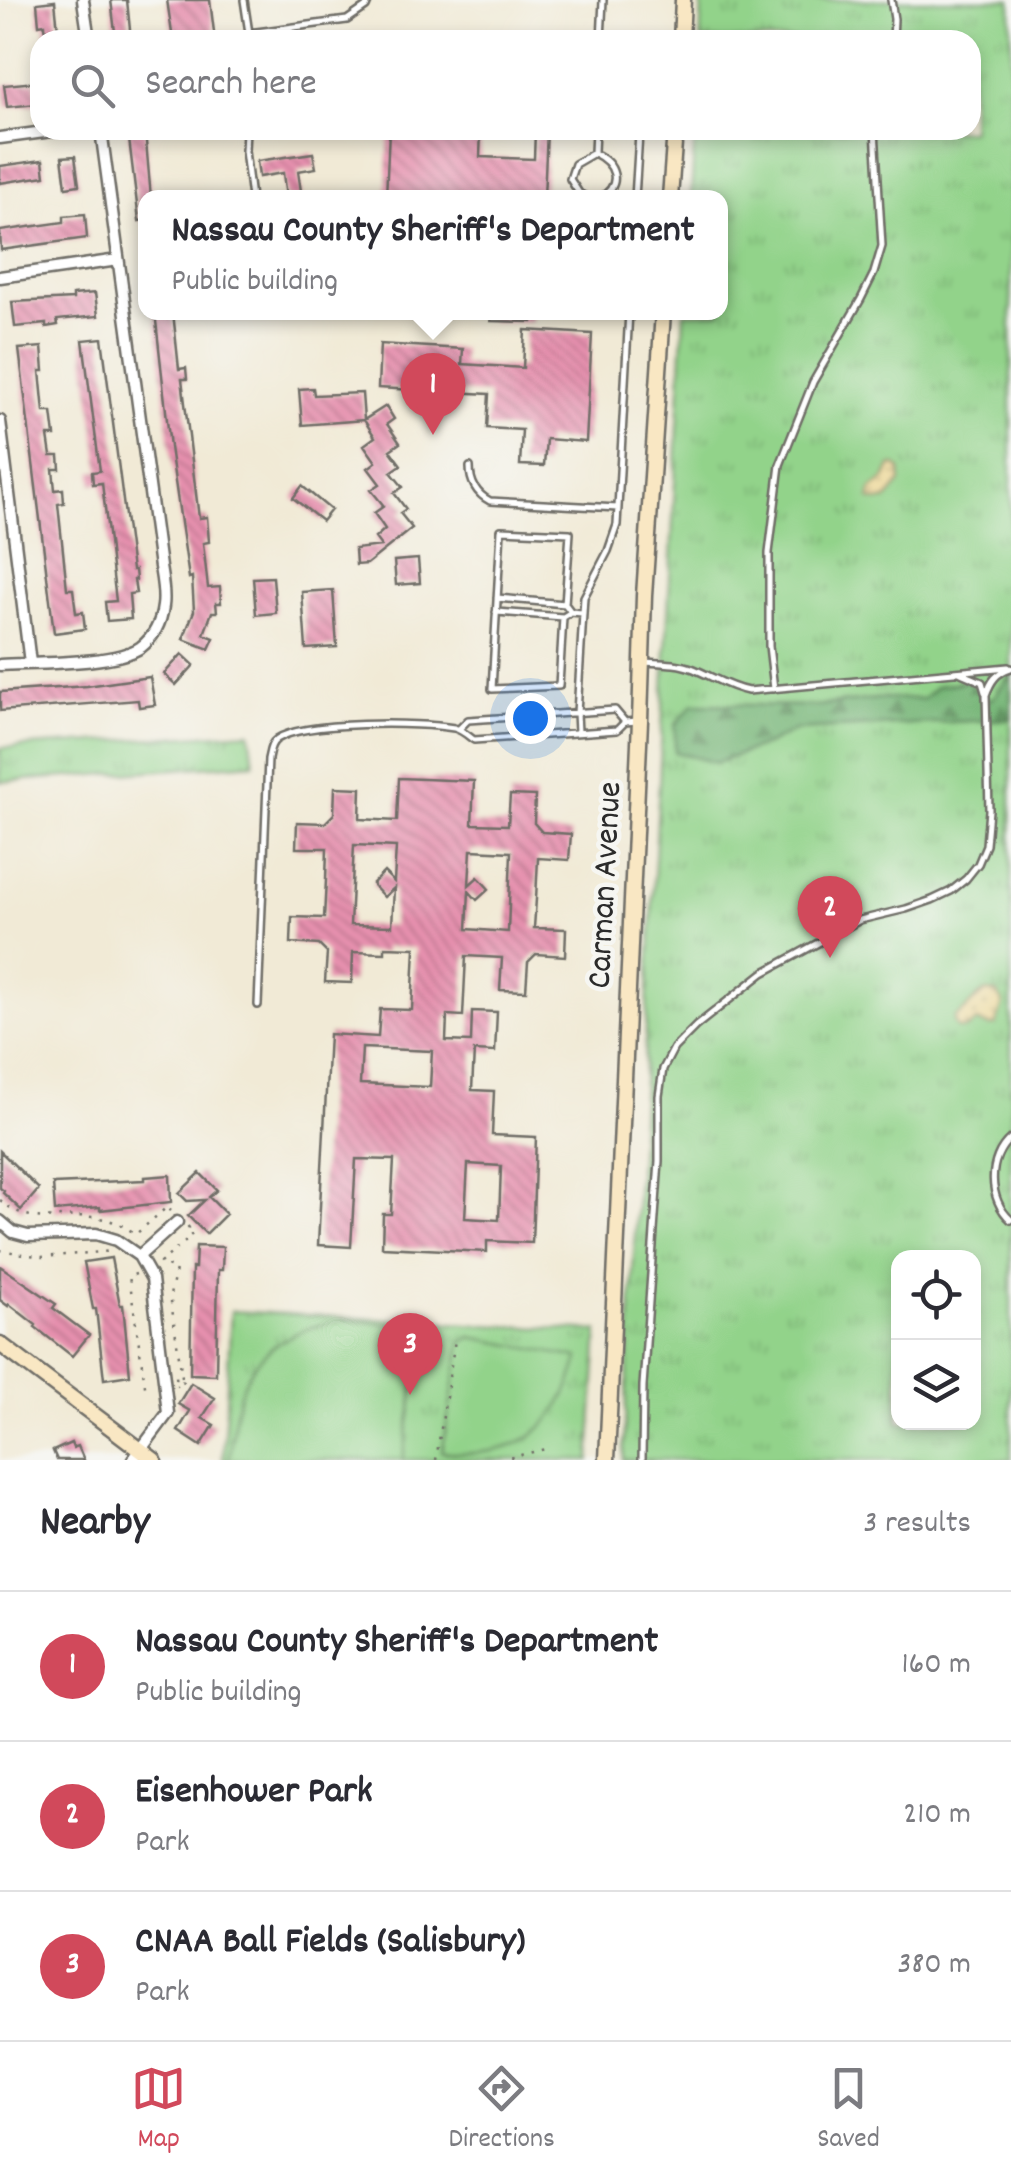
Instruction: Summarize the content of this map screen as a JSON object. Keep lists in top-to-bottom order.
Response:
{
  "streets": {
    "main road": ["Carman Avenue"]
  },
  "page": {
    "search": "Search here",
    "popup": ["Nassau County Sheriff's Department", "Public building"],
    "pins": ["1", "2", "3"],
    "heading": ["Nearby", "3 results"],
    "list": [
      {
        "mark": "1",
        "name": "Nassau County Sheriff's Department",
        "note": "Public building",
        "value": "160 m"
      },
      {
        "mark": "2",
        "name": "Eisenhower Park",
        "note": "Park",
        "value": "210 m"
      },
      {
        "mark": "3",
        "name": "CNAA Ball Fields (Salisbury)",
        "note": "Park",
        "value": "380 m"
      }
    ],
    "nav": ["Map", "Directions", "Saved"]
  }
}
